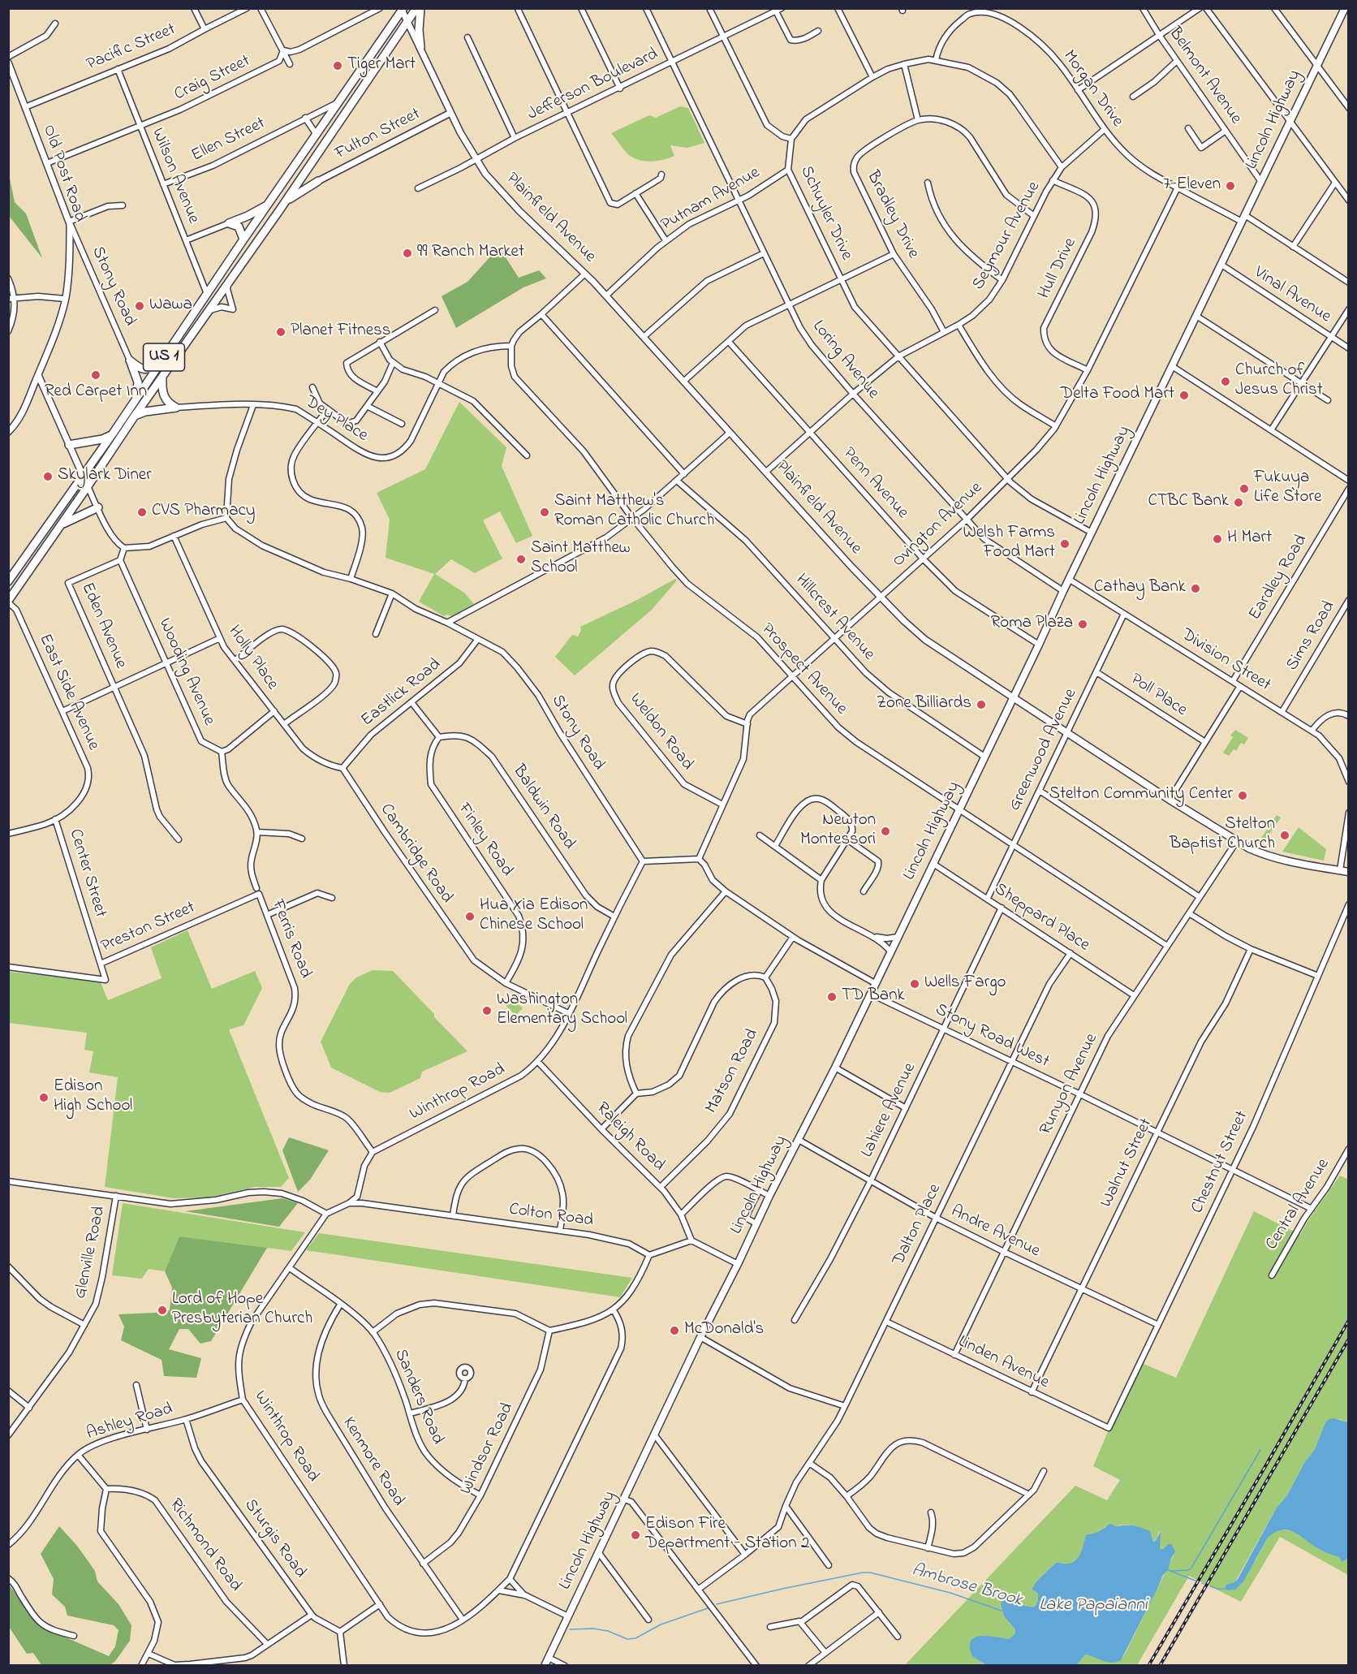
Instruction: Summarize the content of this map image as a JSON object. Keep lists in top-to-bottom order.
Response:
{
  "streets": {
    "highway": ["US 1"],
    "main road": ["Lincoln Highway", "Plainfield Avenue"],
    "street": [
      "Pacific Street",
      "Belmont Avenue",
      "Craig Street",
      "Jefferson Boulevard",
      "Morgan Drive",
      "Fulton Street",
      "Ellen Street",
      "Old Post Road",
      "Wilson Avenue",
      "Putnam Avenue",
      "Schuyler Drive",
      "Bradley Drive",
      "Seymour Avenue",
      "Hull Drive",
      "Stony Road",
      "Vinal Avenue",
      "Loring Avenue",
      "Dey Place",
      "Penn Avenue",
      "Ovington Avenue",
      "Eardley Road",
      "Hillcrest Avenue",
      "Eden Avenue",
      "Sims Road",
      "Holly Place",
      "Division Street",
      "Prospect Avenue",
      "Wooding Avenue",
      "East Side Avenue",
      "Eastlick Road",
      "Poll Place",
      "Weldon Road",
      "Greenwood Avenue",
      "Baldwin Road",
      "Finley Road",
      "Cambridge Road",
      "Center Street",
      "Sheppard Place",
      "Preston Street",
      "Ferris Road",
      "Stony Road West",
      "Matson Road",
      "Runyon Avenue",
      "Winthrop Road",
      "Lahiere Avenue",
      "Raleigh Road",
      "Chestnut Street",
      "Walnut Street",
      "Central Avenue",
      "Colton Road",
      "Dalton Place",
      "Andre Avenue",
      "Glenville Road",
      "Linden Avenue",
      "Sanders Road",
      "Ashley Road",
      "Windsor Road",
      "Kenmore Road",
      "Sturgis Road",
      "Richmond Road"
    ]
  },
  "crossings": [
    ["Pacific Street", "Old Post Road"],
    ["Pacific Street", "Wilson Avenue"],
    ["Belmont Avenue", "Lincoln Highway"],
    ["Craig Street", "Old Post Road"],
    ["Craig Street", "Wilson Avenue"],
    ["Jefferson Boulevard", "Plainfield Avenue"],
    ["Jefferson Boulevard", "Loring Avenue"],
    ["Morgan Drive", "Lincoln Highway"],
    ["Morgan Drive", "Schuyler Drive"],
    ["Morgan Drive", "Seymour Avenue"],
    ["Morgan Drive", "Ovington Avenue"],
    ["Lincoln Highway", "Schuyler Drive"],
    ["Lincoln Highway", "Plainfield Avenue"],
    ["Lincoln Highway", "Vinal Avenue"],
    ["Lincoln Highway", "Loring Avenue"],
    ["Lincoln Highway", "Penn Avenue"],
    ["Lincoln Highway", "Hillcrest Avenue"],
    ["Lincoln Highway", "Division Street"],
    ["Lincoln Highway", "Prospect Avenue"],
    ["Lincoln Highway", "Sheppard Place"],
    ["Lincoln Highway", "Stony Road West"],
    ["Lincoln Highway", "Andre Avenue"],
    ["Fulton Street", "Plainfield Avenue"],
    ["Ellen Street", "Wilson Avenue"],
    ["Ellen Street", "US 1"],
    ["Old Post Road", "Stony Road"],
    ["Wilson Avenue", "US 1"],
    ["Putnam Avenue", "Schuyler Drive"],
    ["Putnam Avenue", "Plainfield Avenue"],
    ["Putnam Avenue", "Loring Avenue"],
    ["Schuyler Drive", "Seymour Avenue"],
    ["Schuyler Drive", "Ovington Avenue"],
    ["Bradley Drive", "Seymour Avenue"],
    ["Plainfield Avenue", "Seymour Avenue"],
    ["Plainfield Avenue", "US 1"],
    ["Plainfield Avenue", "Ovington Avenue"],
    ["Plainfield Avenue", "Greenwood Avenue"],
    ["Plainfield Avenue", "Runyon Avenue"],
    ["Seymour Avenue", "Hull Drive"],
    ["Seymour Avenue", "Loring Avenue"],
    ["Seymour Avenue", "Penn Avenue"],
    ["Hull Drive", "Ovington Avenue"],
    ["Stony Road", "Eastlick Road"],
    ["Stony Road", "Winthrop Road"],
    ["US 1", "East Side Avenue"],
    ["Loring Avenue", "Ovington Avenue"],
    ["Dey Place", "Prospect Avenue"],
    ["Penn Avenue", "Ovington Avenue"],
    ["Ovington Avenue", "Hillcrest Avenue"],
    ["Ovington Avenue", "Prospect Avenue"],
    ["Ovington Avenue", "Weldon Road"],
    ["Eardley Road", "Division Street"],
    ["Eden Avenue", "Wooding Avenue"],
    ["Sims Road", "Division Street"],
    ["Holly Place", "Eastlick Road"],
    ["Holly Place", "Cambridge Road"],
    ["Division Street", "Greenwood Avenue"],
    ["Prospect Avenue", "Greenwood Avenue"],
    ["Prospect Avenue", "Runyon Avenue"],
    ["East Side Avenue", "Center Street"],
    ["Eastlick Road", "Cambridge Road"],
    ["Poll Place", "Greenwood Avenue"],
    ["Greenwood Avenue", "Sheppard Place"],
    ["Baldwin Road", "Finley Road"],
    ["Baldwin Road", "Winthrop Road"],
    ["Finley Road", "Cambridge Road"],
    ["Cambridge Road", "Winthrop Road"],
    ["Center Street", "Preston Street"],
    ["Sheppard Place", "Runyon Avenue"],
    ["Sheppard Place", "Lahiere Avenue"],
    ["Sheppard Place", "Dalton Place"],
    ["Preston Street", "Ferris Road"],
    ["Ferris Road", "Winthrop Road"],
    ["Stony Road West", "Runyon Avenue"],
    ["Stony Road West", "Lahiere Avenue"],
    ["Stony Road West", "Chestnut Street"],
    ["Stony Road West", "Walnut Street"],
    ["Stony Road West", "Central Avenue"],
    ["Stony Road West", "Dalton Place"],
    ["Matson Road", "Raleigh Road"],
    ["Runyon Avenue", "Andre Avenue"],
    ["Runyon Avenue", "Linden Avenue"],
    ["Winthrop Road", "Raleigh Road"],
    ["Winthrop Road", "Sanders Road"],
    ["Winthrop Road", "Ashley Road"],
    ["Winthrop Road", "Kenmore Road"],
    ["Lahiere Avenue", "Andre Avenue"],
    ["Chestnut Street", "Andre Avenue"],
    ["Chestnut Street", "Linden Avenue"],
    ["Walnut Street", "Andre Avenue"],
    ["Walnut Street", "Linden Avenue"],
    ["Dalton Place", "Andre Avenue"],
    ["Dalton Place", "Linden Avenue"],
    ["Sanders Road", "Windsor Road"],
    ["Sanders Road", "Kenmore Road"],
    ["Ashley Road", "Sturgis Road"],
    ["Windsor Road", "Kenmore Road"]
  ],
  "water": ["Ambrose Brook", "Lake Papaianni"],
  "places": [
    "Tiger Mart",
    "7-Eleven",
    "99 Ranch Market",
    "Wawa",
    "Planet Fitness",
    "Red Carpet Inn",
    "Church of Jesus Christ",
    "Delta Food Mart",
    "Skylark Diner",
    "Fukuya Life Store",
    "CTBC Bank",
    "CVS Pharmacy",
    "Saint Matthew's Roman Catholic Church",
    "H Mart",
    "Welsh Farms Food Mart",
    "Saint Matthew School",
    "Cathay Bank",
    "Roma Plaza",
    "Zone Billiards",
    "Stelton Community Center",
    "Newton Montessori",
    "Stelton Baptist Church",
    "Hua Xia Edison Chinese School",
    "Wells Fargo",
    "TD Bank",
    "Washington Elementary School",
    "Edison High School",
    "Lord of Hope Presbyterian Church",
    "McDonald's",
    "Edison Fire Department - Station 2"
  ]
}
